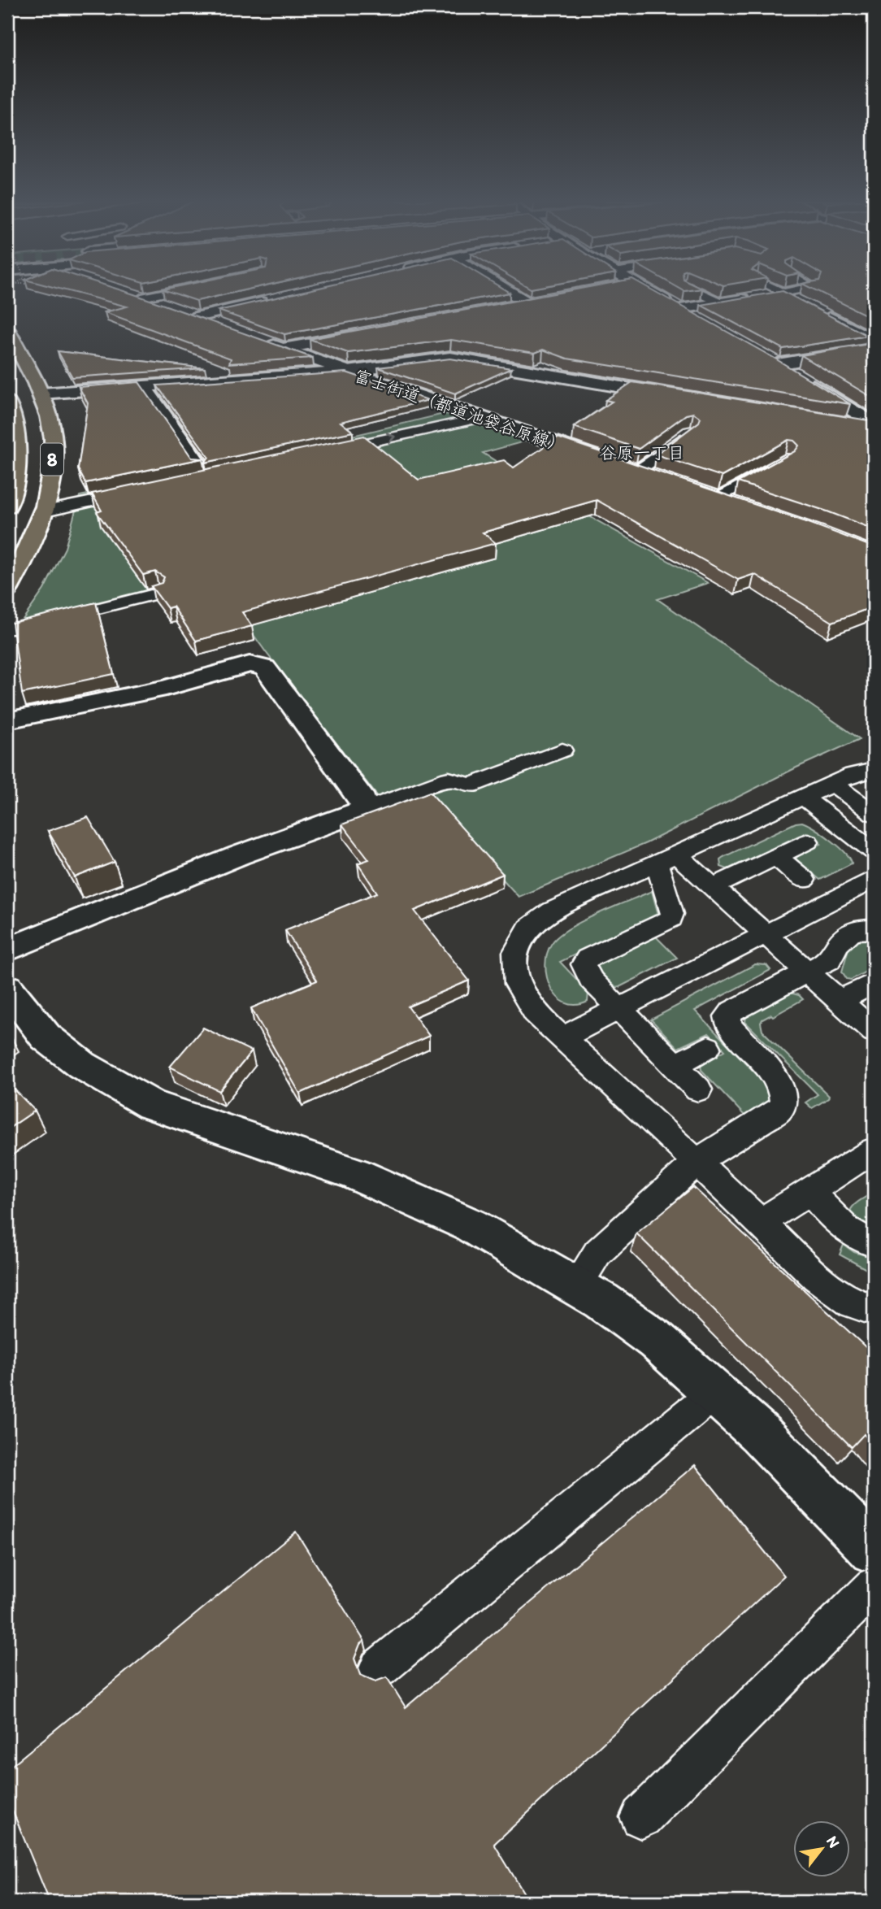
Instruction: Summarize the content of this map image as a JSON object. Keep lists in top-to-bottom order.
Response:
{
  "streets": {
    "main road": ["8"],
    "street": ["富士街道（都道池袋谷原線）"]
  },
  "districts": ["谷原一丁目"],
  "north": "top right"
}
